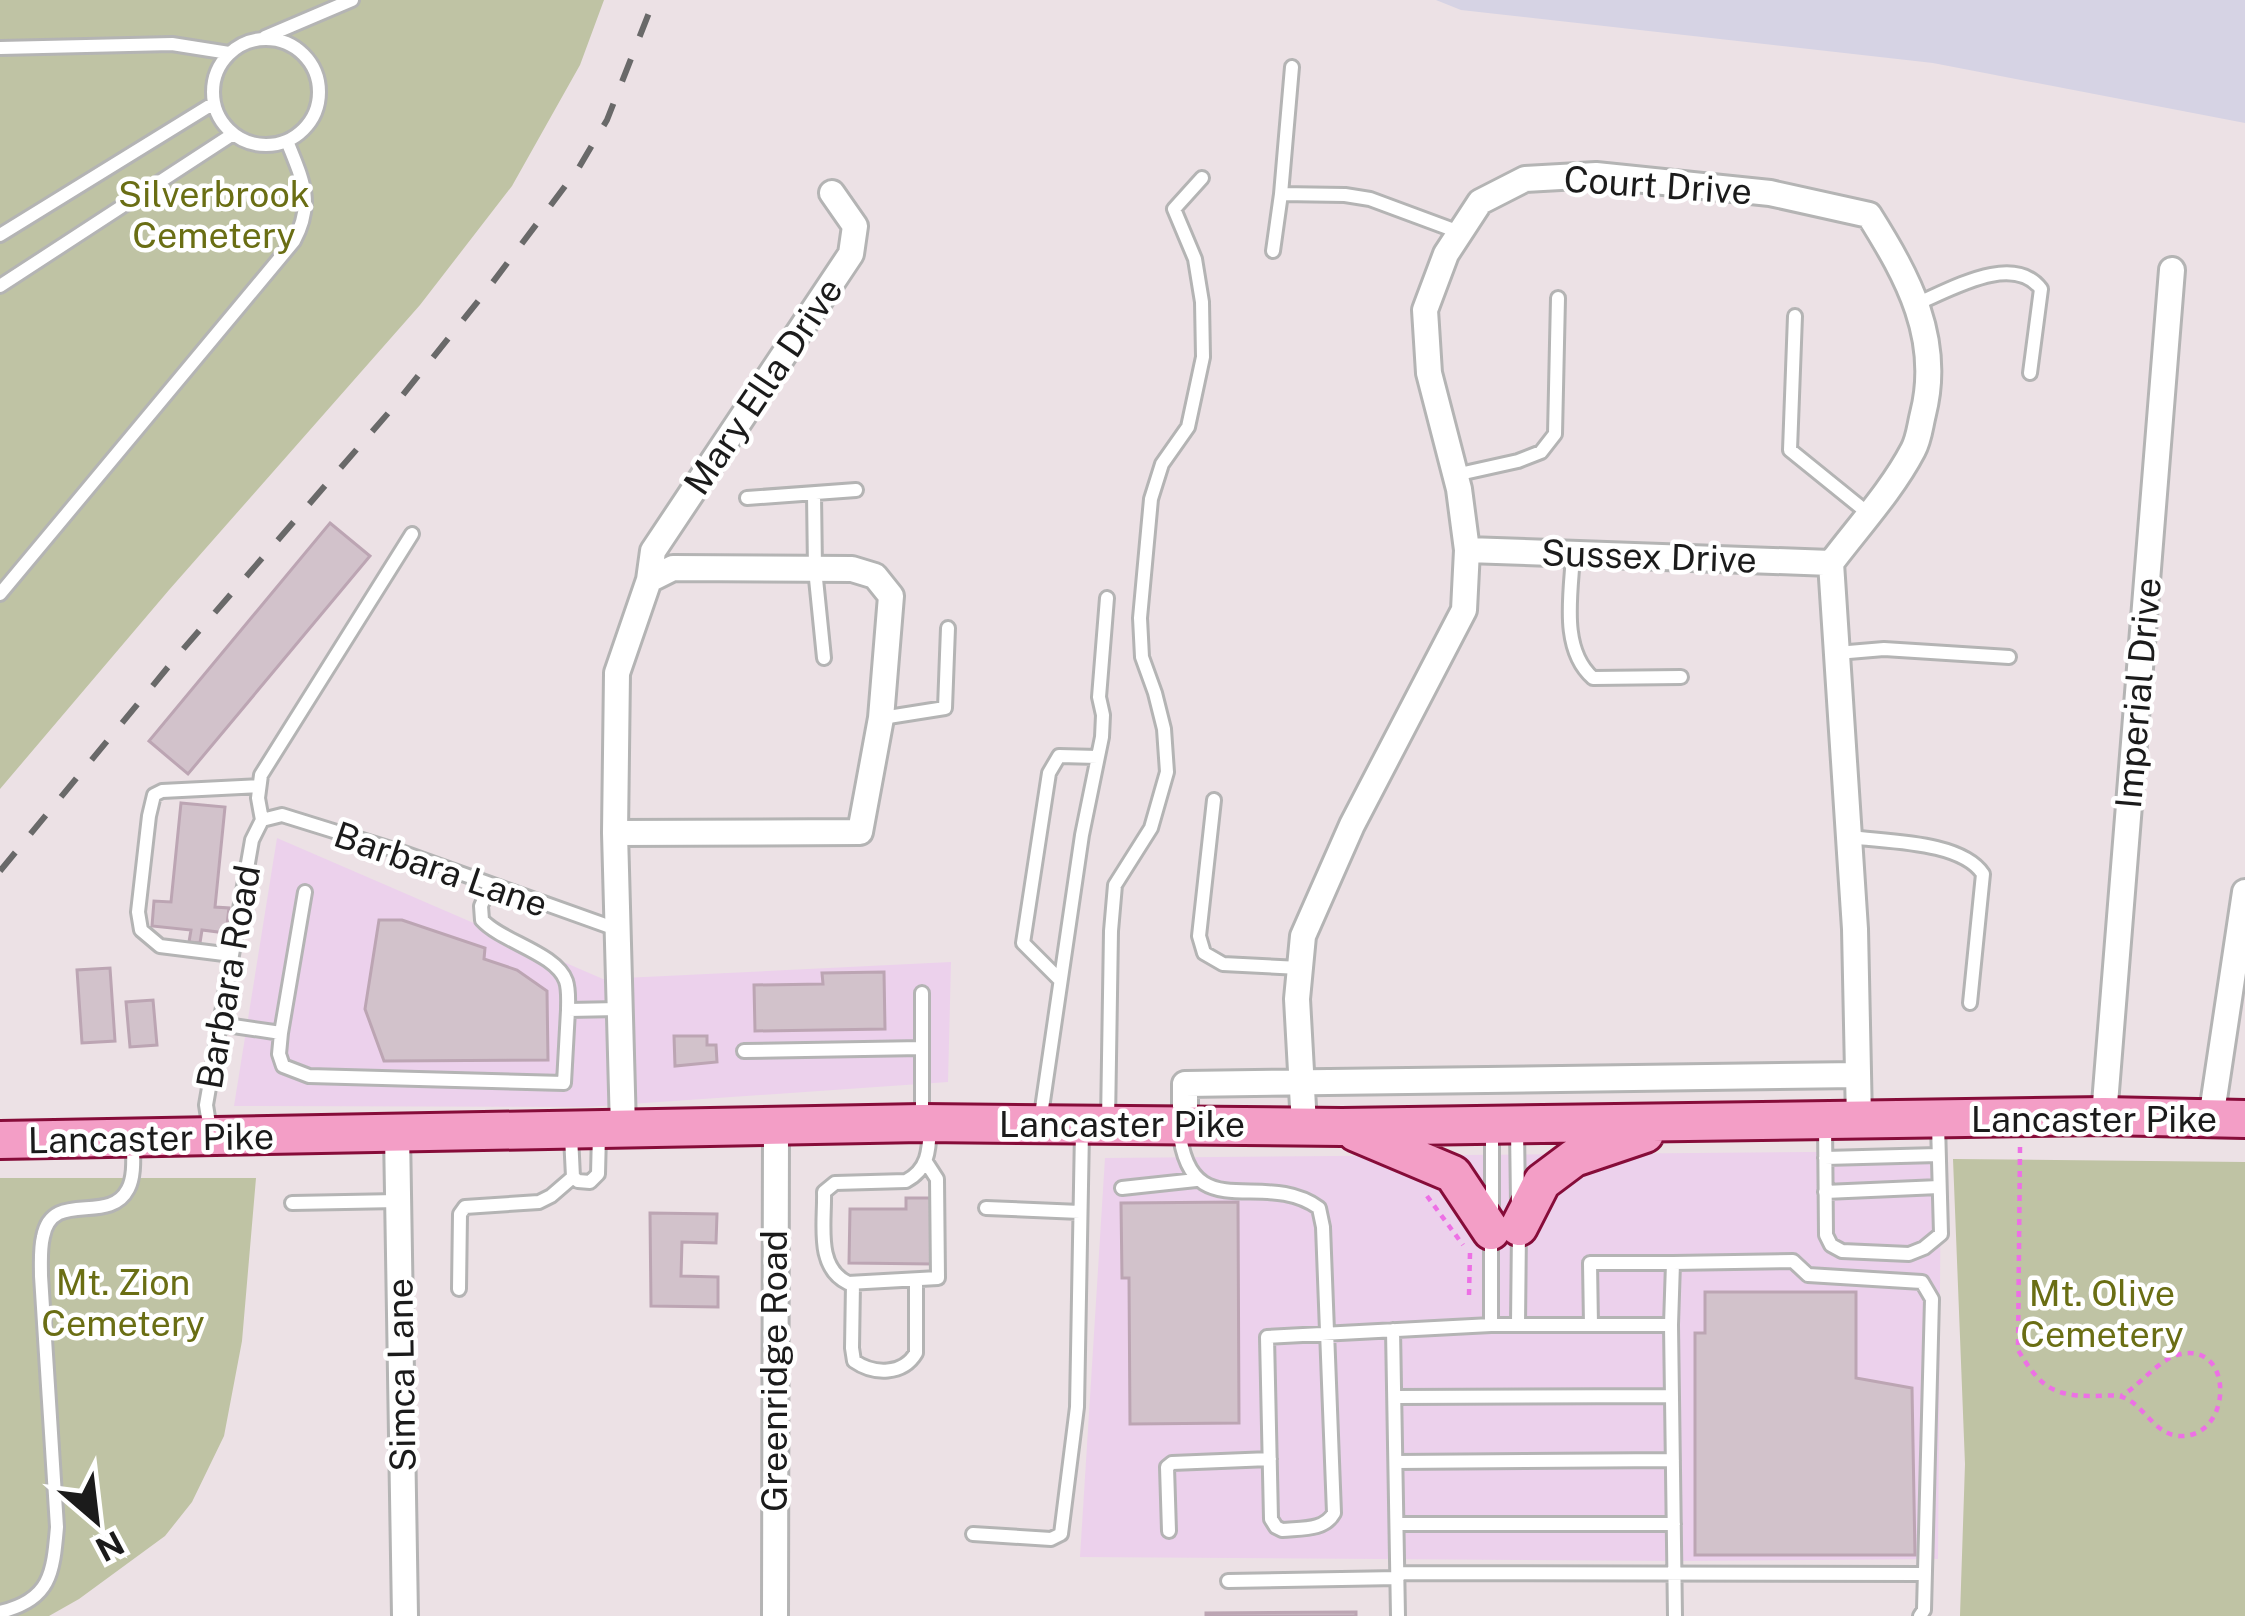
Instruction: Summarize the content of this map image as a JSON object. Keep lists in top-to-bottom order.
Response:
{
  "streets": {
    "main road": ["Lancaster Pike"],
    "street": [
      "Court Drive",
      "Mary Ella Drive",
      "Sussex Drive",
      "Imperial Drive",
      "Greenridge Road",
      "Simca Lane"
    ],
    "lane": ["Barbara Lane", "Barbara Road"]
  },
  "crossings": [
    ["Court Drive", "Sussex Drive"],
    ["Court Drive", "Lancaster Pike"],
    ["Mary Ella Drive", "Barbara Lane"],
    ["Mary Ella Drive", "Lancaster Pike"],
    ["Imperial Drive", "Lancaster Pike"],
    ["Barbara Lane", "Barbara Road"],
    ["Barbara Road", "Lancaster Pike"],
    ["Lancaster Pike", "Greenridge Road"],
    ["Lancaster Pike", "Simca Lane"]
  ],
  "parks": ["Silverbrook Cemetery", "Mt. Zion Cemetery", "Mt. Olive Cemetery"],
  "north": "bottom right"
}
